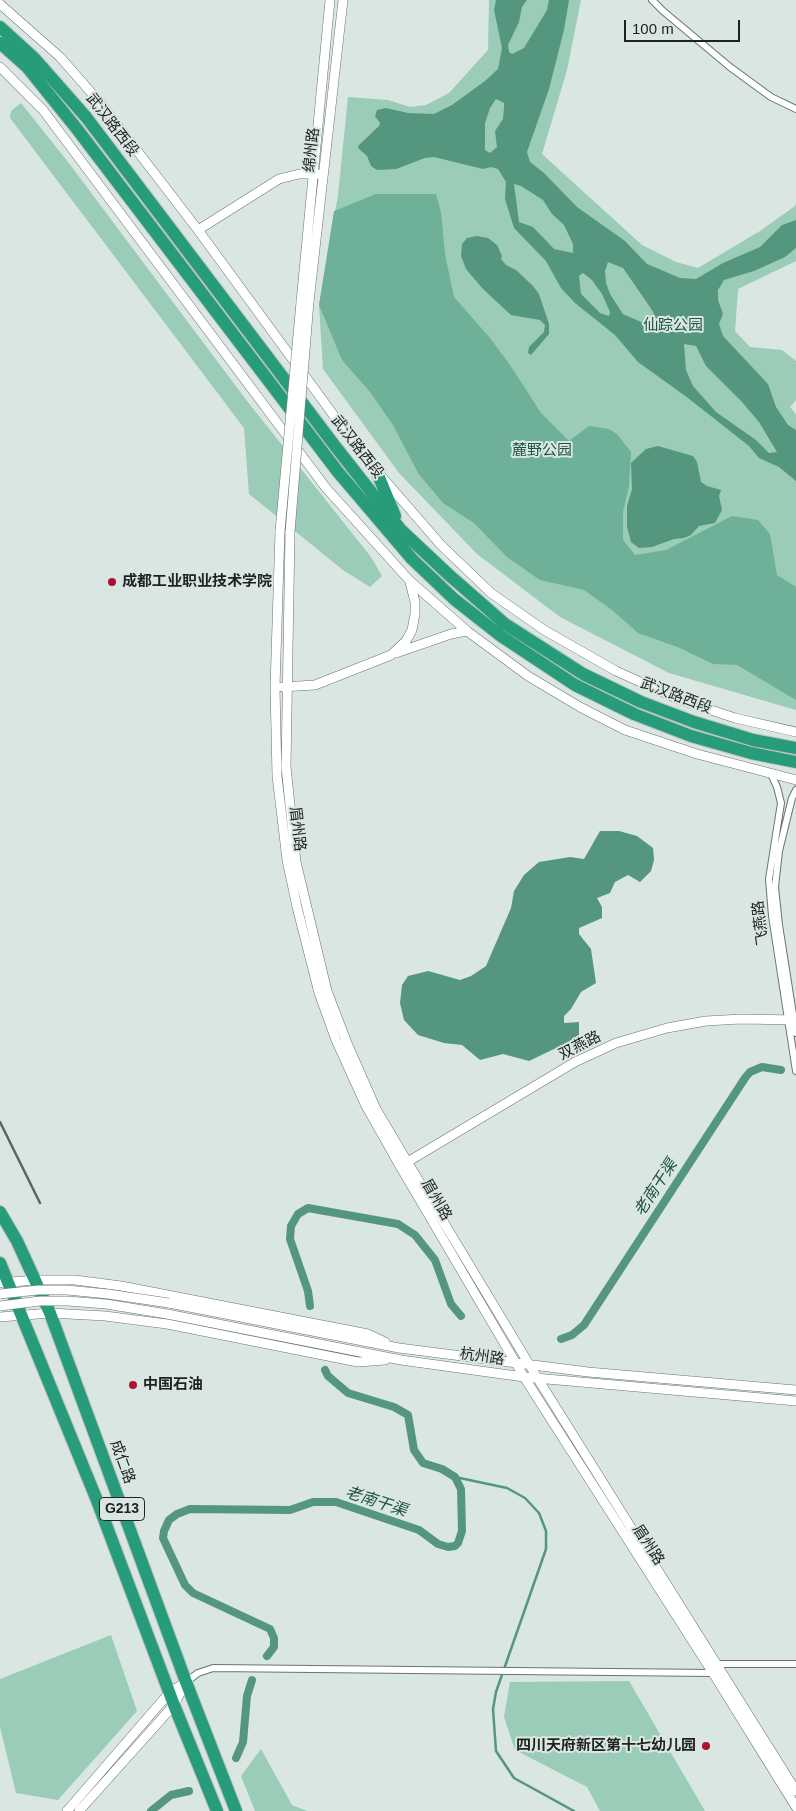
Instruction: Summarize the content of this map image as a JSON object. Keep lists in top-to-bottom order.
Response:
{
  "streets": {
    "highway": ["武汉路西段", "成仁路", "G213"],
    "main road": [
      "绵州路",
      "眉州路",
      "双燕路",
      "杭州路"
    ],
    "street": ["飞燕路"]
  },
  "crossings": [
    ["眉州路", "双燕路"],
    ["眉州路", "杭州路"],
    ["飞燕路", "双燕路"]
  ],
  "water": ["老南干渠"],
  "parks": ["仙踪公园", "麓野公园"],
  "places": ["成都工业职业技术学院", "中国石油", "四川天府新区第十七幼儿园"],
  "scale_bar": "100 m"
}
